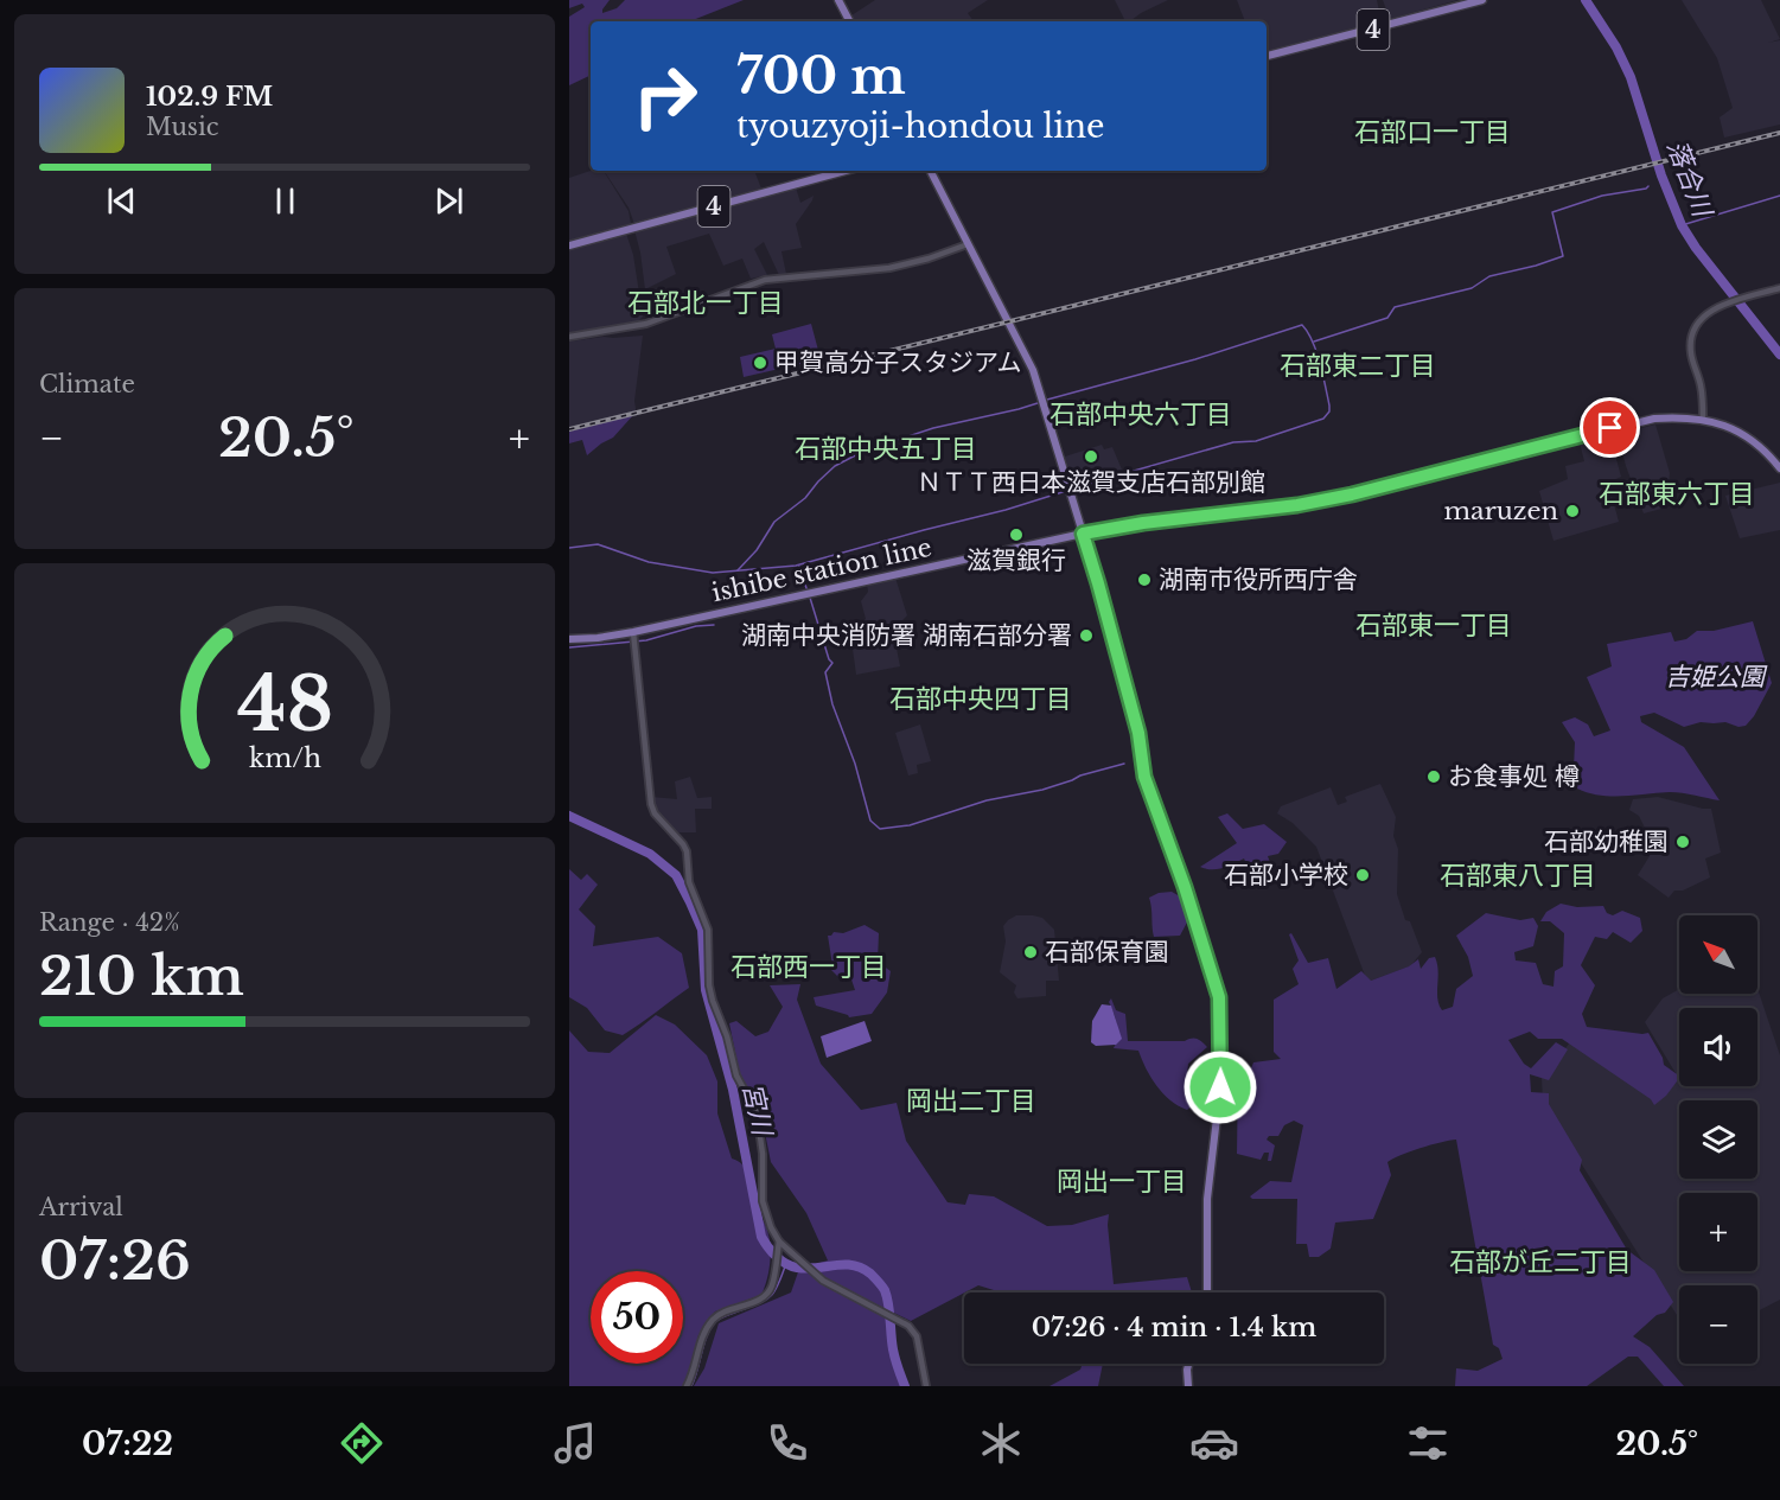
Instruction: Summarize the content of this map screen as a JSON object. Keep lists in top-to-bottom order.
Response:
{
  "streets": {
    "main road": ["4", "ishibe station line"]
  },
  "districts": [
    "石部口一丁目",
    "石部北一丁目",
    "石部東二丁目",
    "石部中央六丁目",
    "石部中央五丁目",
    "石部東六丁目",
    "石部東一丁目",
    "石部中央四丁目",
    "石部東八丁目",
    "石部西一丁目",
    "岡出二丁目",
    "岡出一丁目",
    "石部が丘二丁目"
  ],
  "water": ["落合川", "宮川"],
  "parks": ["吉姫公園"],
  "places": [
    "甲賀高分子スタジアム",
    "ＮＴＴ西日本滋賀支店石部別館",
    "maruzen",
    "滋賀銀行",
    "湖南市役所西庁舎",
    "湖南中央消防署 湖南石部分署",
    "お食事処 樽",
    "石部幼稚園",
    "石部小学校",
    "石部保育園"
  ],
  "north": "top left",
  "page": {
    "turn": ["700 m", "tyouzyoji-hondou line"],
    "song": ["102.9 FM", "Music"],
    "tile": [
      "Climate",
      ["Range · 42%", "210 km"],
      ["Arrival", "07:26"]
    ],
    "heat": ["−", "20.5°", "+"],
    "map_buttons": ["+", "−"],
    "limit": "50",
    "trip": "07:26 · 4 min · 1.4 km",
    "tabs": ["07:22", "20.5°"],
    "gauge": ["48", "km/h"]
  }
}
